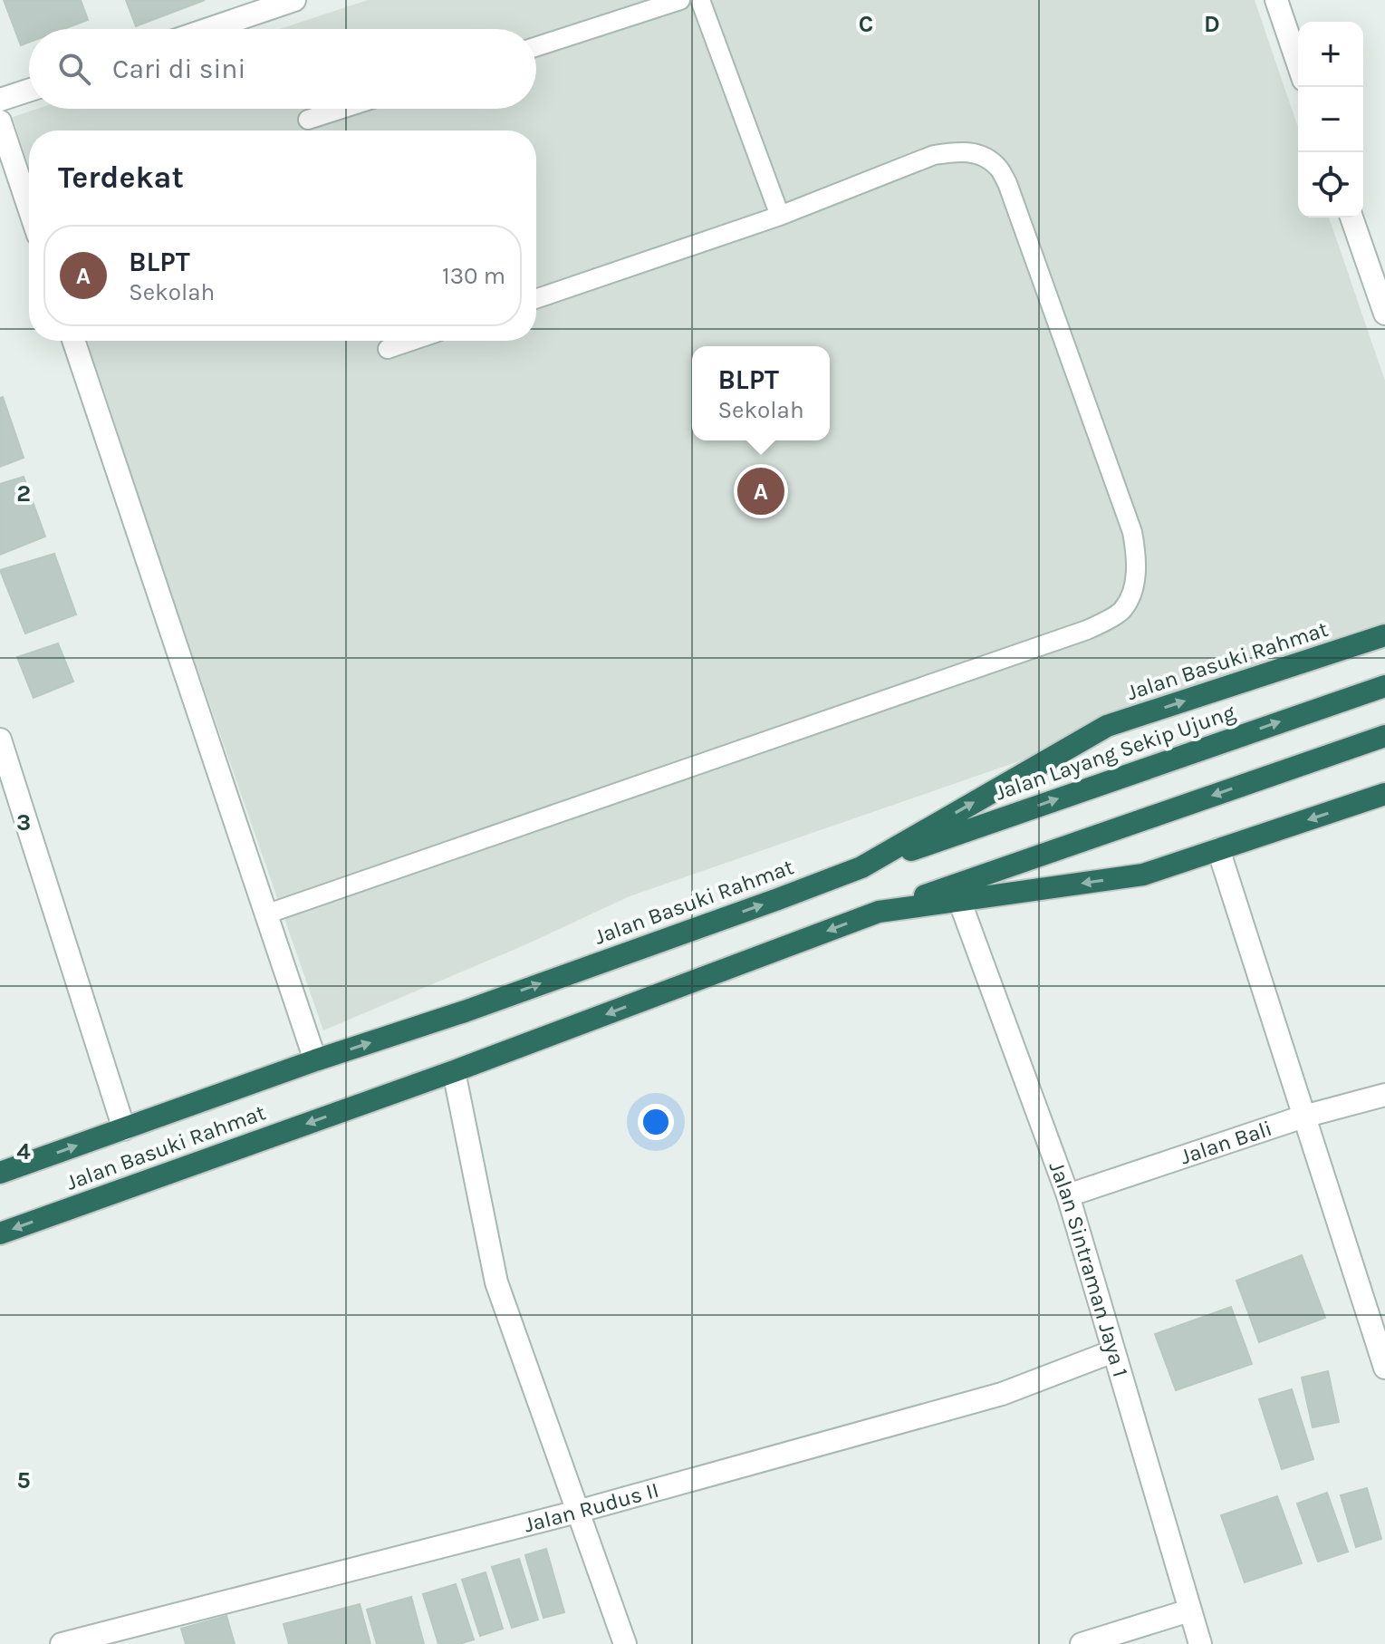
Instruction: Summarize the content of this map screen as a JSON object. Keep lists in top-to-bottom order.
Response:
{
  "streets": {
    "highway": ["Jalan Basuki Rahmat", "Jalan Layang Sekip Ujung"],
    "street": ["Jalan Bali", "Jalan Sintraman Jaya 1", "Jalan Rudus II"]
  },
  "crossings": [
    ["Jalan Basuki Rahmat", "Jalan Layang Sekip Ujung"],
    ["Jalan Basuki Rahmat", "Jalan Sintraman Jaya 1"],
    ["Jalan Bali", "Jalan Sintraman Jaya 1"],
    ["Jalan Sintraman Jaya 1", "Jalan Rudus II"]
  ],
  "page": {
    "map_buttons": ["+", "−"],
    "search": "Cari di sini",
    "heading": "Terdekat",
    "list": [
      {
        "mark": "A",
        "name": "BLPT",
        "note": "Sekolah",
        "value": "130 m"
      }
    ],
    "popup": ["BLPT", "Sekolah"],
    "pins": "A"
  },
  "grid": {
    "columns": ["C", "D"],
    "rows": [
      "2",
      "3",
      "4",
      "5"
    ]
  }
}
